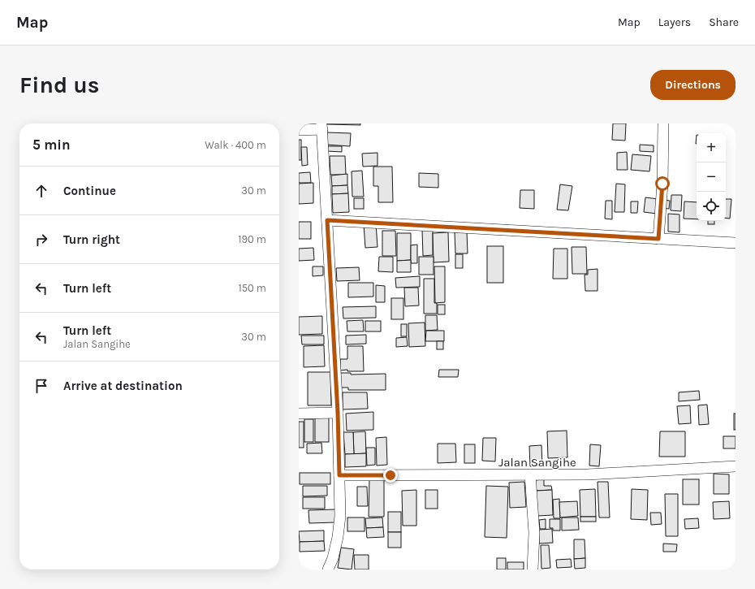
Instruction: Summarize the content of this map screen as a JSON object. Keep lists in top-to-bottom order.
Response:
{
  "streets": {
    "street": ["Jalan Sangihe"]
  },
  "page": {
    "header": "Map",
    "nav": ["Map", "Layers", "Share"],
    "buttons": "Directions",
    "title": "Find us",
    "heading": ["5 min", "Walk · 400 m"],
    "map_buttons": ["+", "−"],
    "list": [
      ["Continue", "30 m"],
      ["Turn right", "190 m"],
      ["Turn left", "150 m"],
      ["Turn left", "Jalan Sangihe", "30 m"],
      "Arrive at destination"
    ]
  }
}
